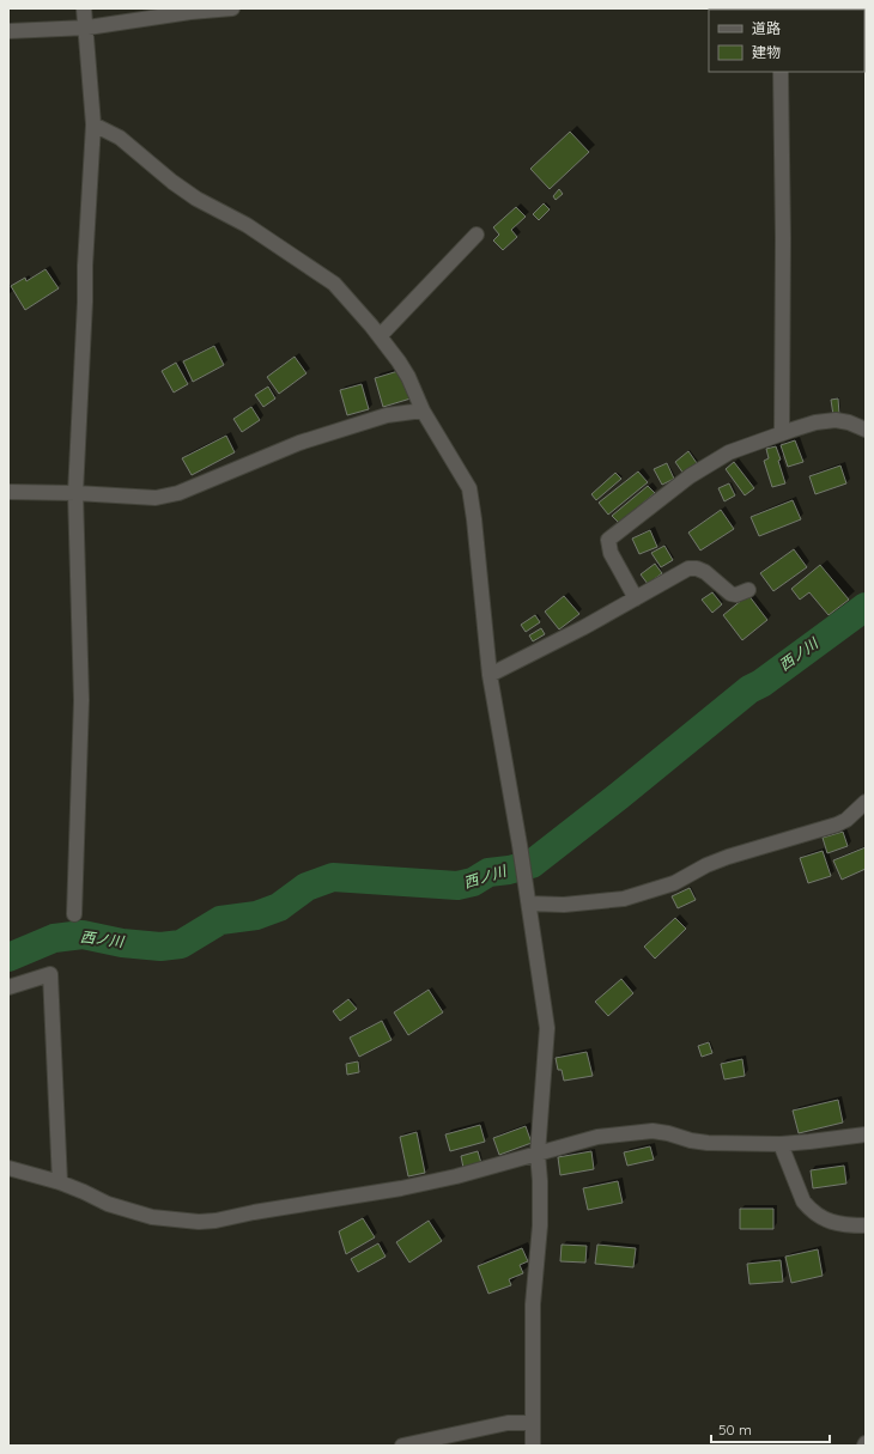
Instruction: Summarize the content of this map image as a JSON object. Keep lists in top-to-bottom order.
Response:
{
  "water": ["西ノ川"],
  "legend": ["道路", "建物"],
  "scale_bar": "50 m"
}
